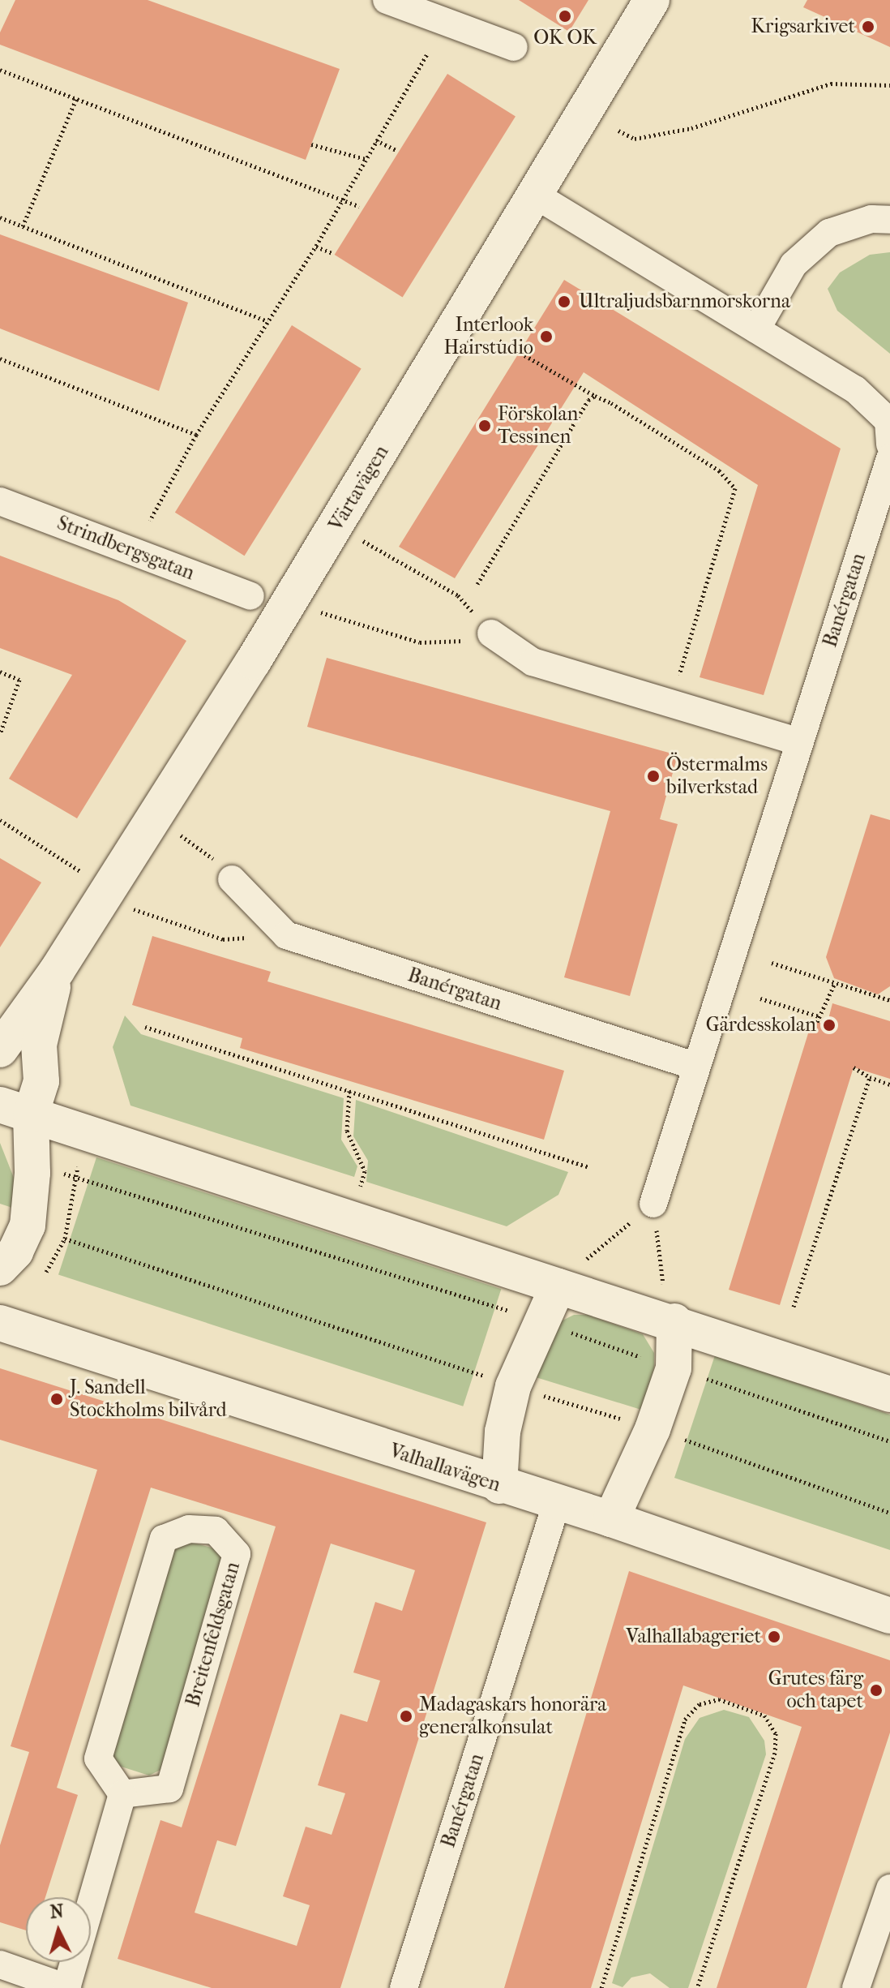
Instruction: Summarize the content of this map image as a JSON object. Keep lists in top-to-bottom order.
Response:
{
  "streets": {
    "main road": ["Värtavägen", "Valhallavägen"],
    "street": ["Strindbergsgatan", "Banérgatan", "Breitenfeldsgatan"]
  },
  "crossings": [
    ["Banérgatan", "Valhallavägen"]
  ],
  "places": [
    "OK OK",
    "Krigsarkivet",
    "Ultraljudsbarnmorskorna",
    "Interlook Hairstudio",
    "Förskolan Tessinen",
    "Östermalms bilverkstad",
    "Gärdesskolan",
    "J. Sandell Stockholms bilvård",
    "Valhallabageriet",
    "Grutes färg och tapet",
    "Madagaskars honorära generalkonsulat"
  ],
  "north": "top"
}
